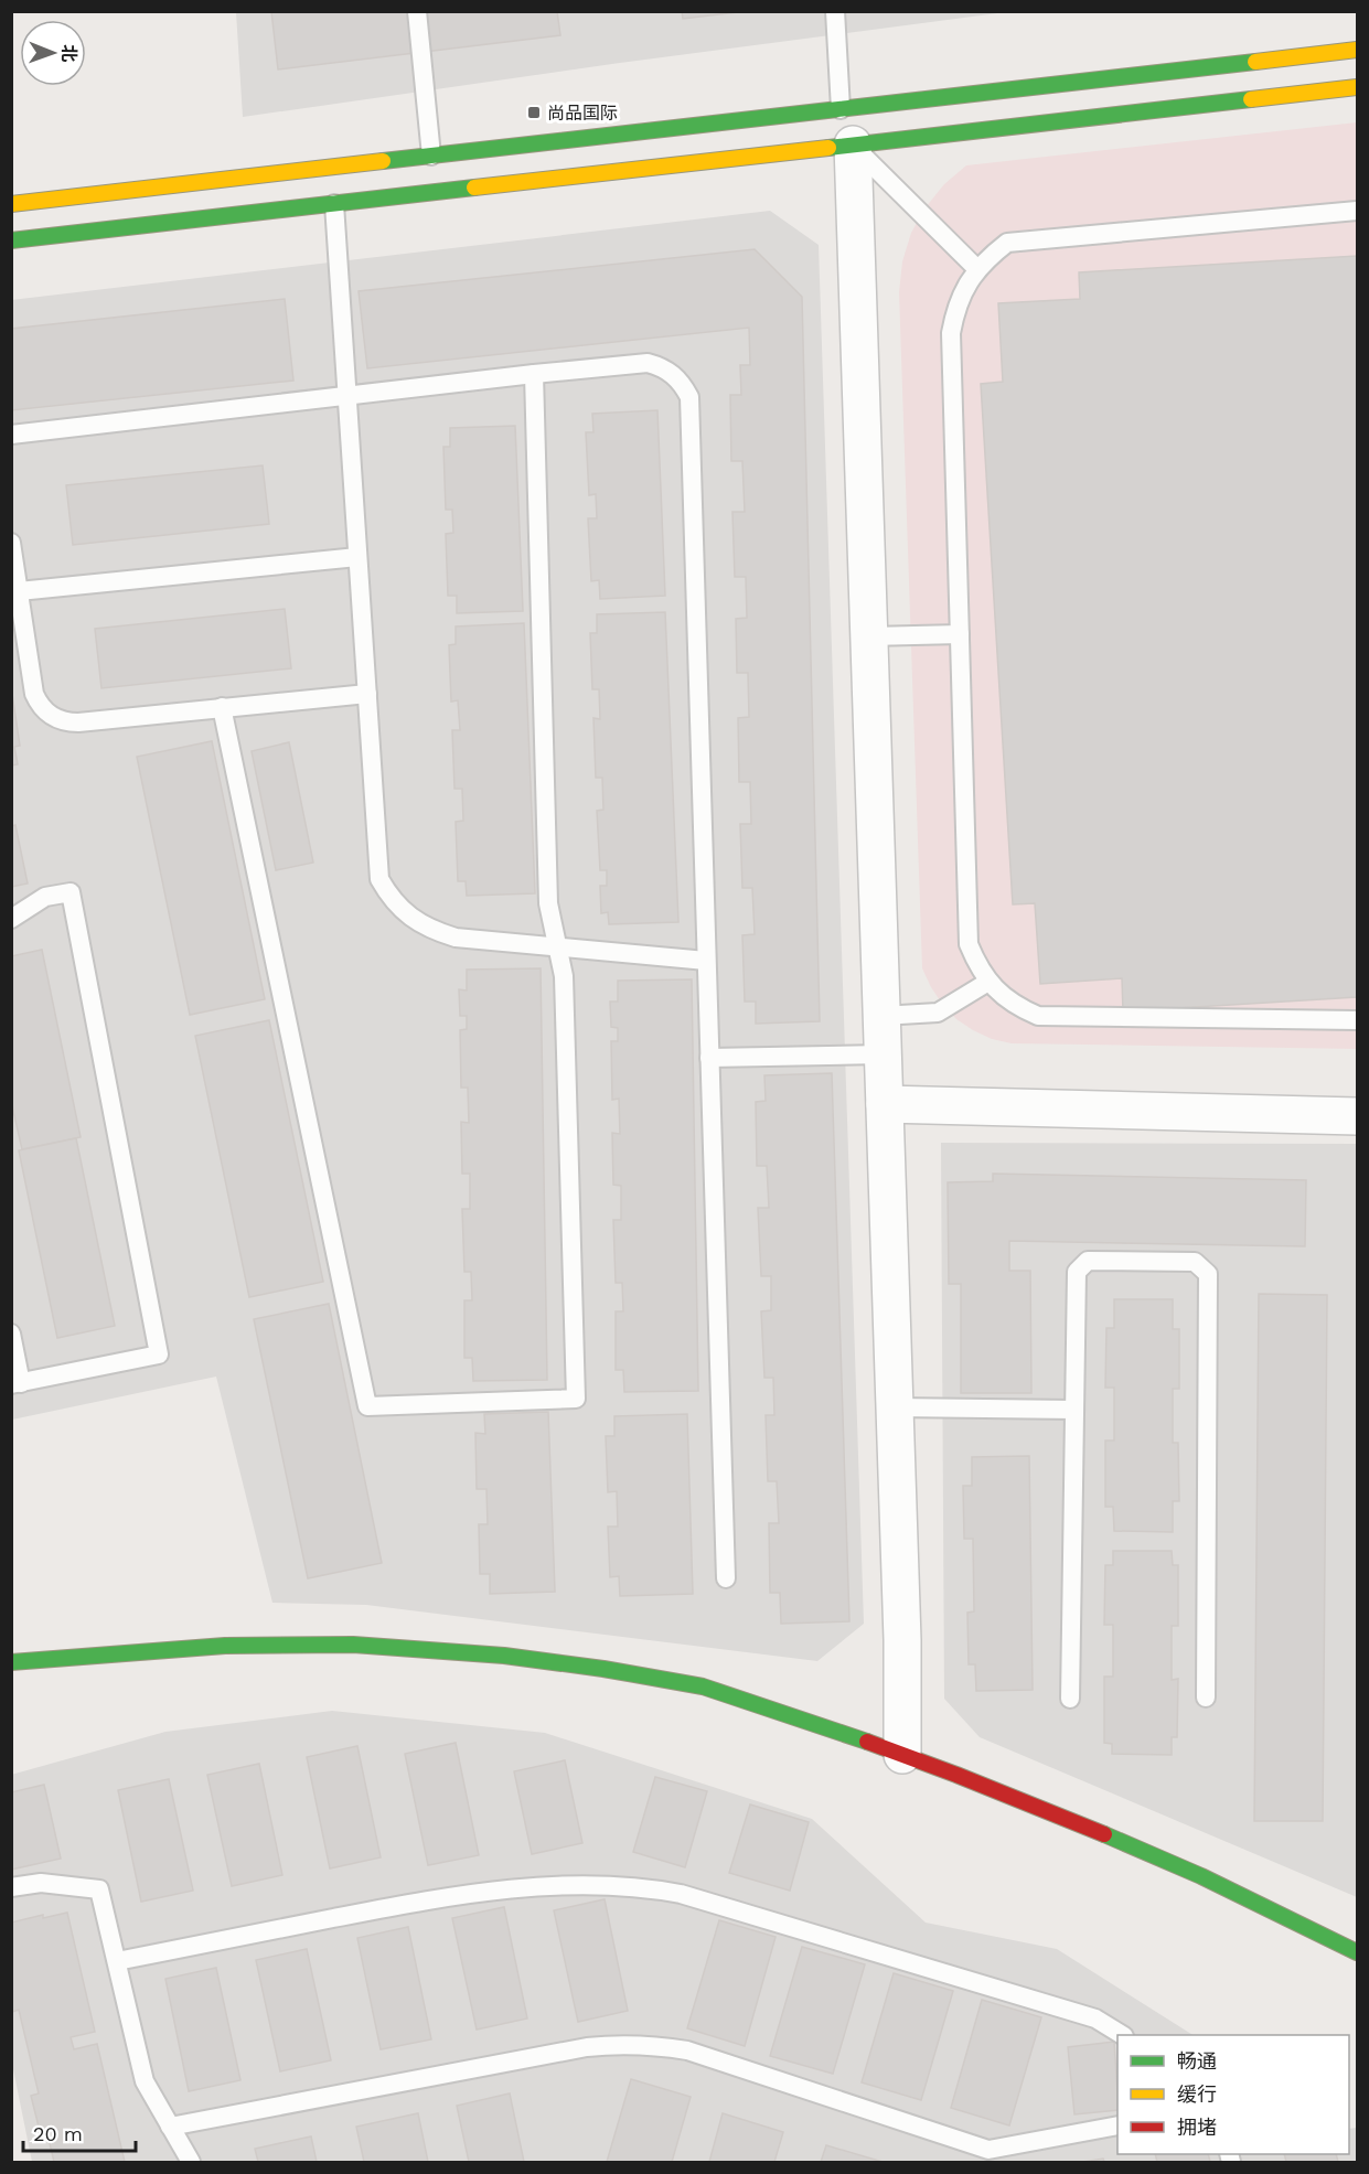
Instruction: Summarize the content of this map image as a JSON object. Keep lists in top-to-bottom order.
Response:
{
  "places": {
    "transit": ["尚品国际"]
  },
  "legend": ["畅通", "缓行", "拥堵"],
  "scale_bar": "20 m",
  "north": "right"
}
